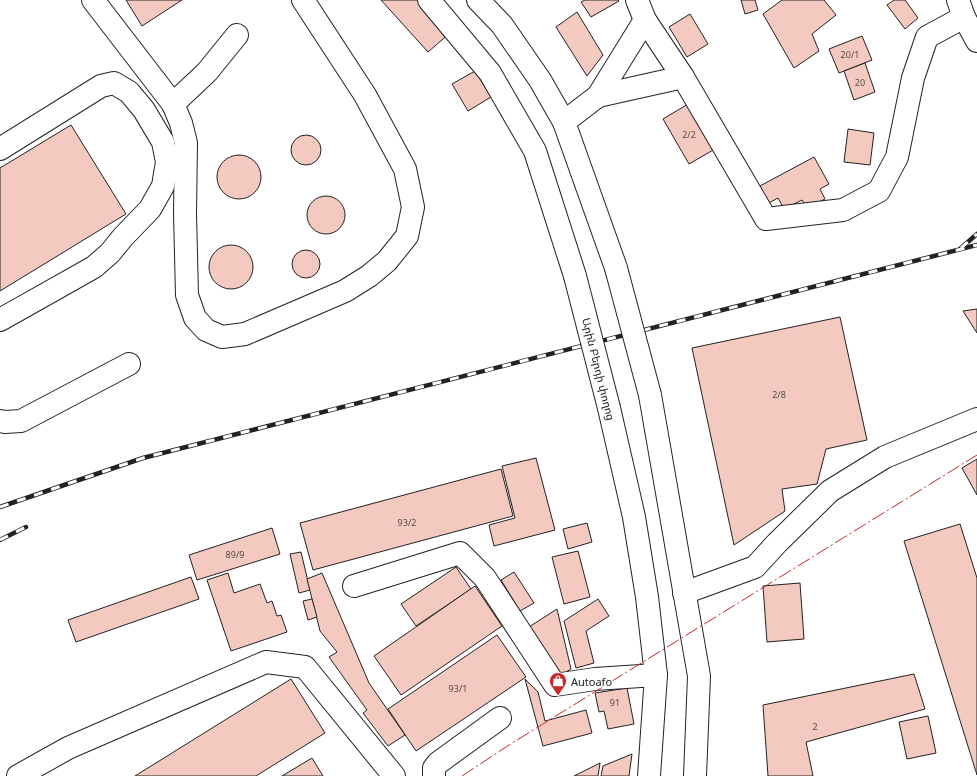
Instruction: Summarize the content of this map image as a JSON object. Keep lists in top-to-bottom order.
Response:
{
  "streets": {
    "main road": ["Արին Բերդի փողոց"]
  },
  "places": {
    "shop": ["Autoafo"]
  },
  "house_numbers": [
    "20/1",
    "20",
    "2/2",
    "2/8",
    "93/2",
    "89/9",
    "93/1",
    "91",
    "2"
  ]
}
